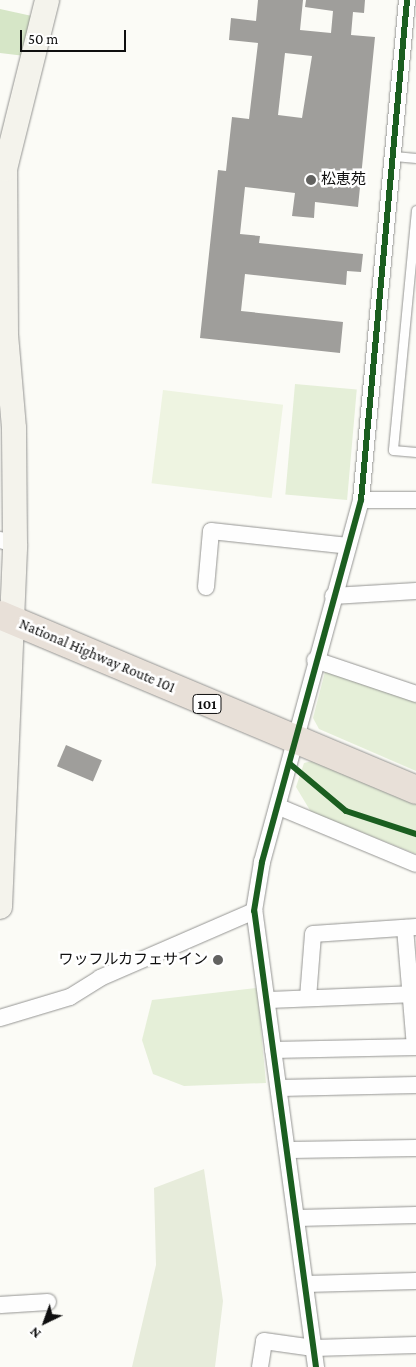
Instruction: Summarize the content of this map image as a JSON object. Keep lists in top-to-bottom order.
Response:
{
  "streets": {
    "highway": ["National Highway Route 101", "101"]
  },
  "places": ["松恵苑", "ワッフルカフェサイン"],
  "scale_bar": "50 m",
  "north": "bottom left"
}
